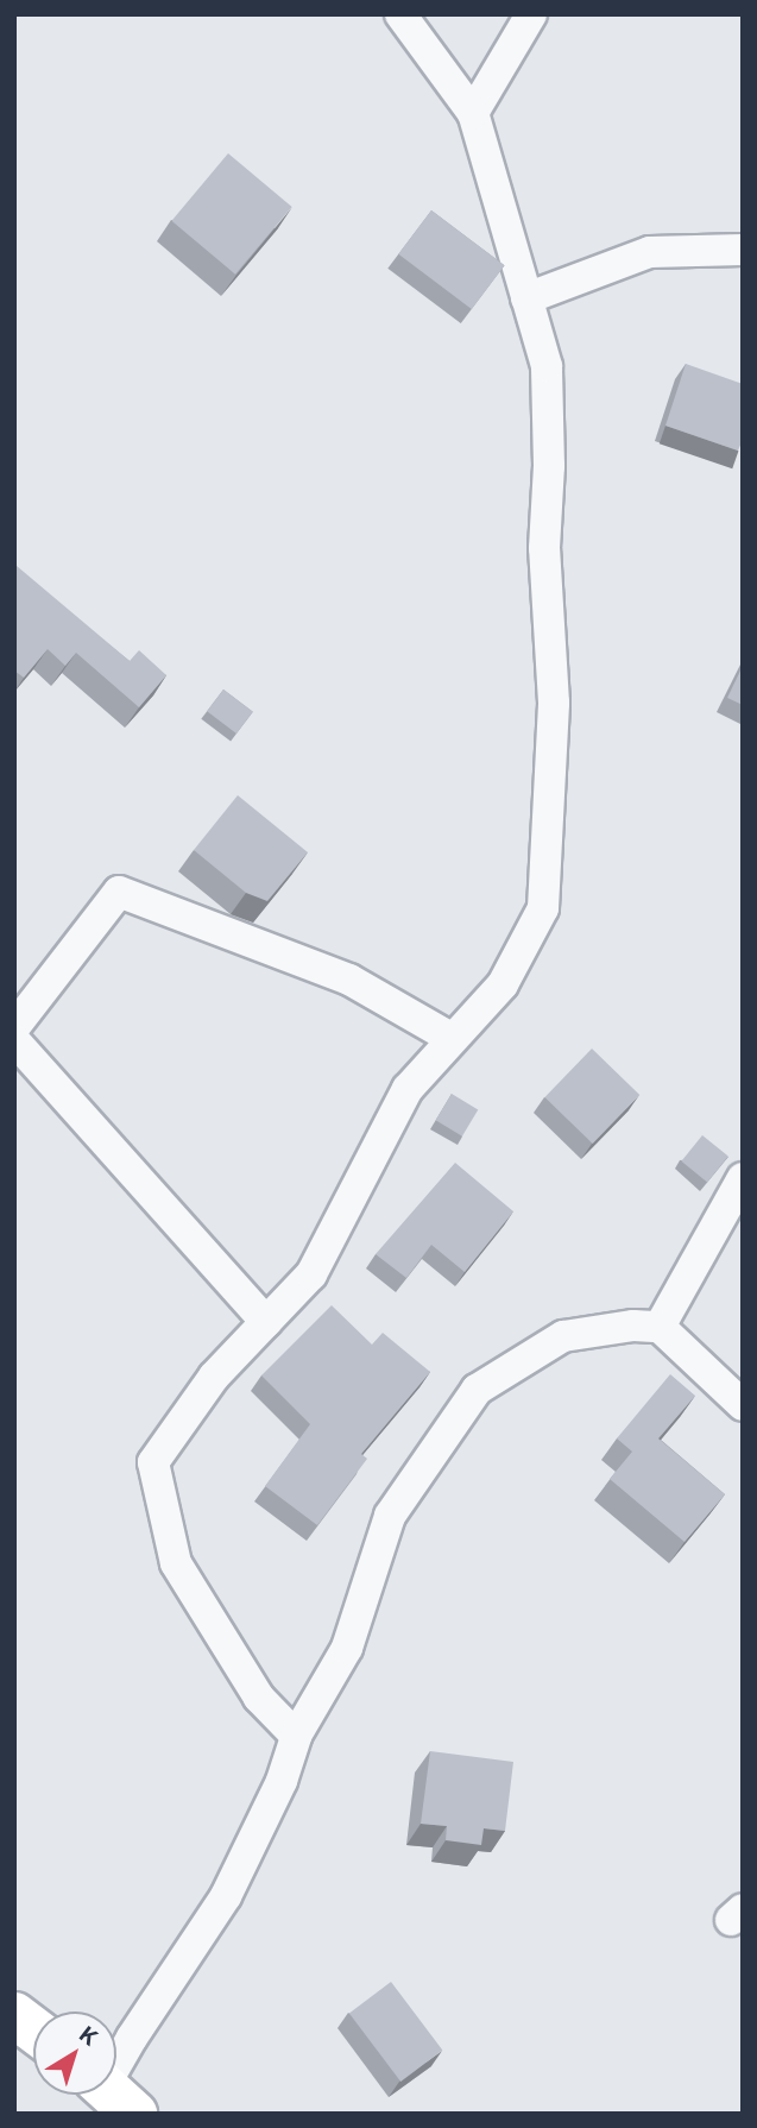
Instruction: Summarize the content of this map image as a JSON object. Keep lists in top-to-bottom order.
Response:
{
  "north": "top right"
}
